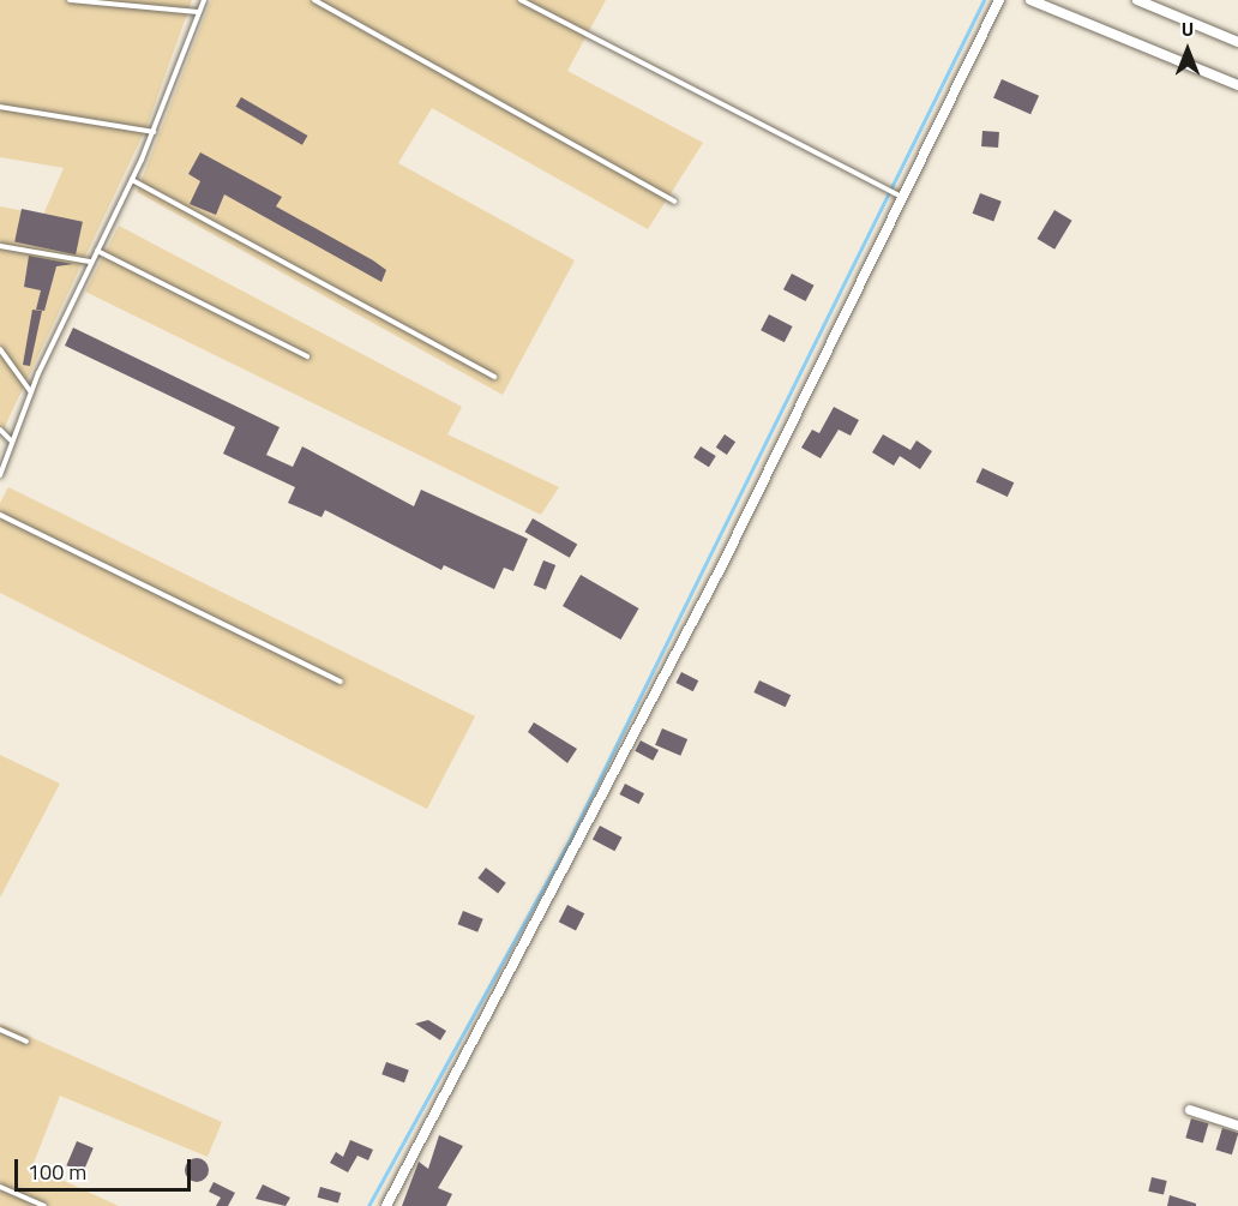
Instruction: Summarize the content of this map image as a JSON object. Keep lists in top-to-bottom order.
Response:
{
  "scale_bar": "100 m",
  "north": "top"
}
